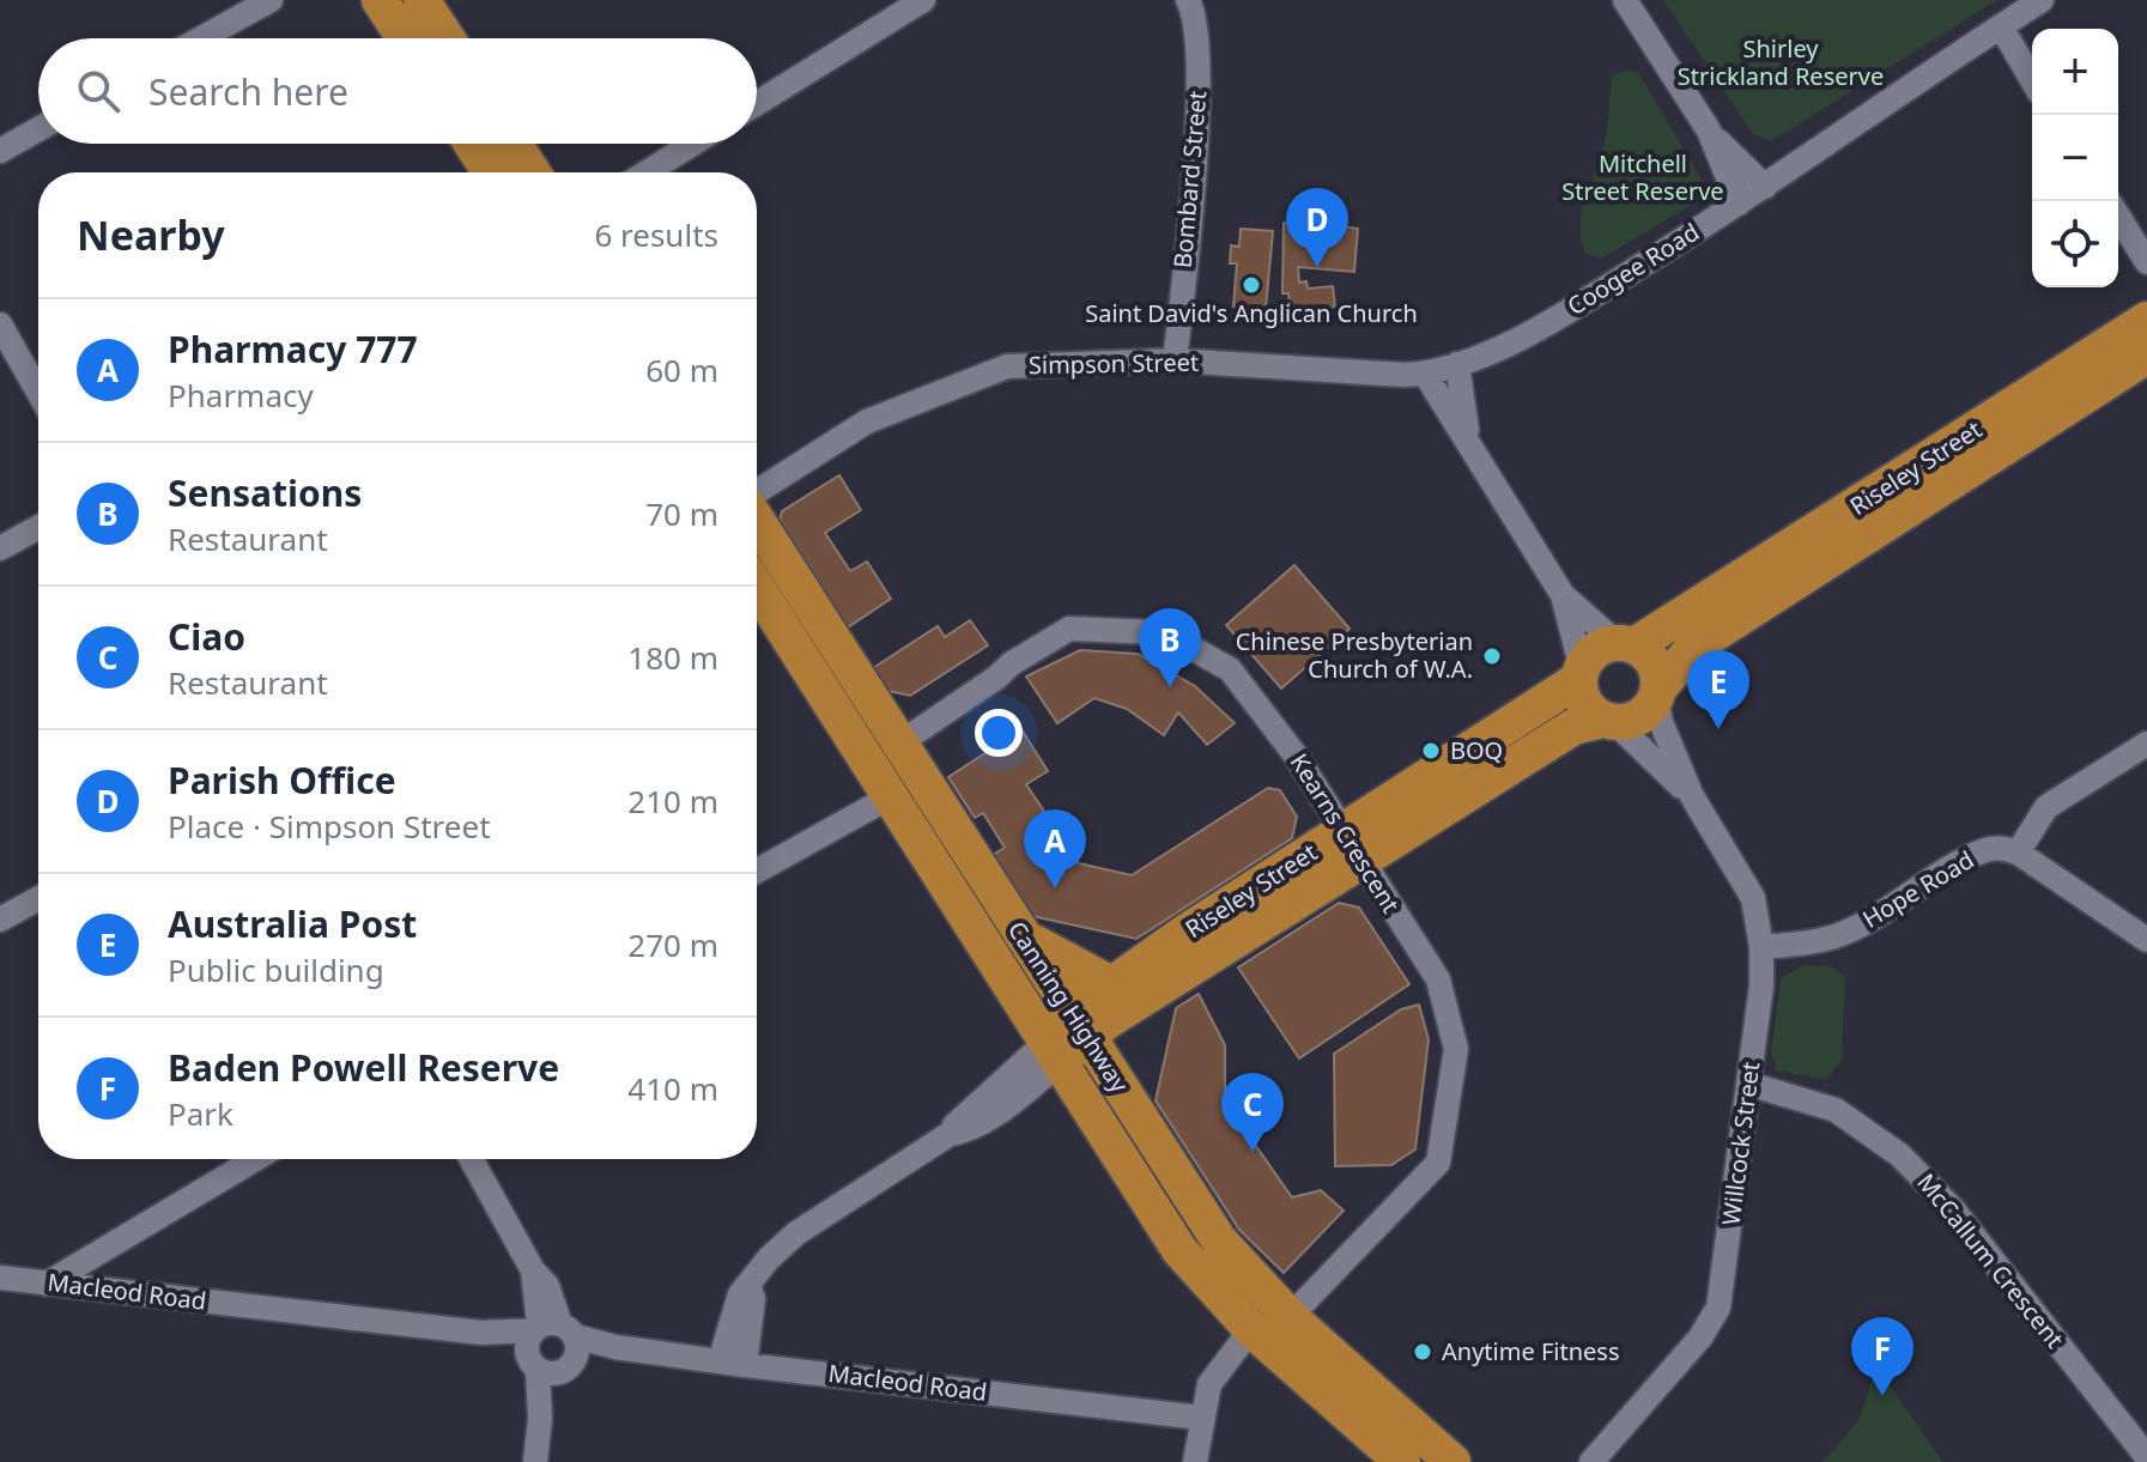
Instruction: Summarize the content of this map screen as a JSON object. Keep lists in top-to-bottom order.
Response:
{
  "streets": {
    "highway": ["Riseley Street", "Canning Highway"],
    "street": [
      "Bombard Street",
      "Coogee Road",
      "Simpson Street",
      "Kearns Crescent",
      "Hope Road",
      "Willcock Street",
      "McCallum Crescent",
      "Macleod Road"
    ]
  },
  "crossings": [
    ["Bombard Street", "Simpson Street"],
    ["Coogee Road", "Simpson Street"],
    ["Riseley Street", "Kearns Crescent"],
    ["Riseley Street", "Canning Highway"],
    ["Riseley Street", "Willcock Street"],
    ["Riseley Street", "Macleod Road"],
    ["Kearns Crescent", "Canning Highway"],
    ["Hope Road", "Willcock Street"],
    ["Willcock Street", "McCallum Crescent"]
  ],
  "parks": ["Shirley Strickland Reserve", "Mitchell Street Reserve"],
  "places": [
    "Saint David's Anglican Church",
    "Chinese Presbyterian Church of W.A.",
    "BOQ",
    "Anytime Fitness"
  ],
  "page": {
    "map_buttons": ["+", "−"],
    "search": "Search here",
    "heading": ["Nearby", "6 results"],
    "pins": [
      "D",
      "B",
      "E",
      "A",
      "C",
      "F"
    ],
    "list": [
      {
        "mark": "A",
        "name": "Pharmacy 777",
        "note": "Pharmacy",
        "value": "60 m"
      },
      {
        "mark": "B",
        "name": "Sensations",
        "note": "Restaurant",
        "value": "70 m"
      },
      {
        "mark": "C",
        "name": "Ciao",
        "note": "Restaurant",
        "value": "180 m"
      },
      {
        "mark": "D",
        "name": "Parish Office",
        "note": "Place · Simpson Street",
        "value": "210 m"
      },
      {
        "mark": "E",
        "name": "Australia Post",
        "note": "Public building",
        "value": "270 m"
      },
      {
        "mark": "F",
        "name": "Baden Powell Reserve",
        "note": "Park",
        "value": "410 m"
      }
    ]
  }
}
